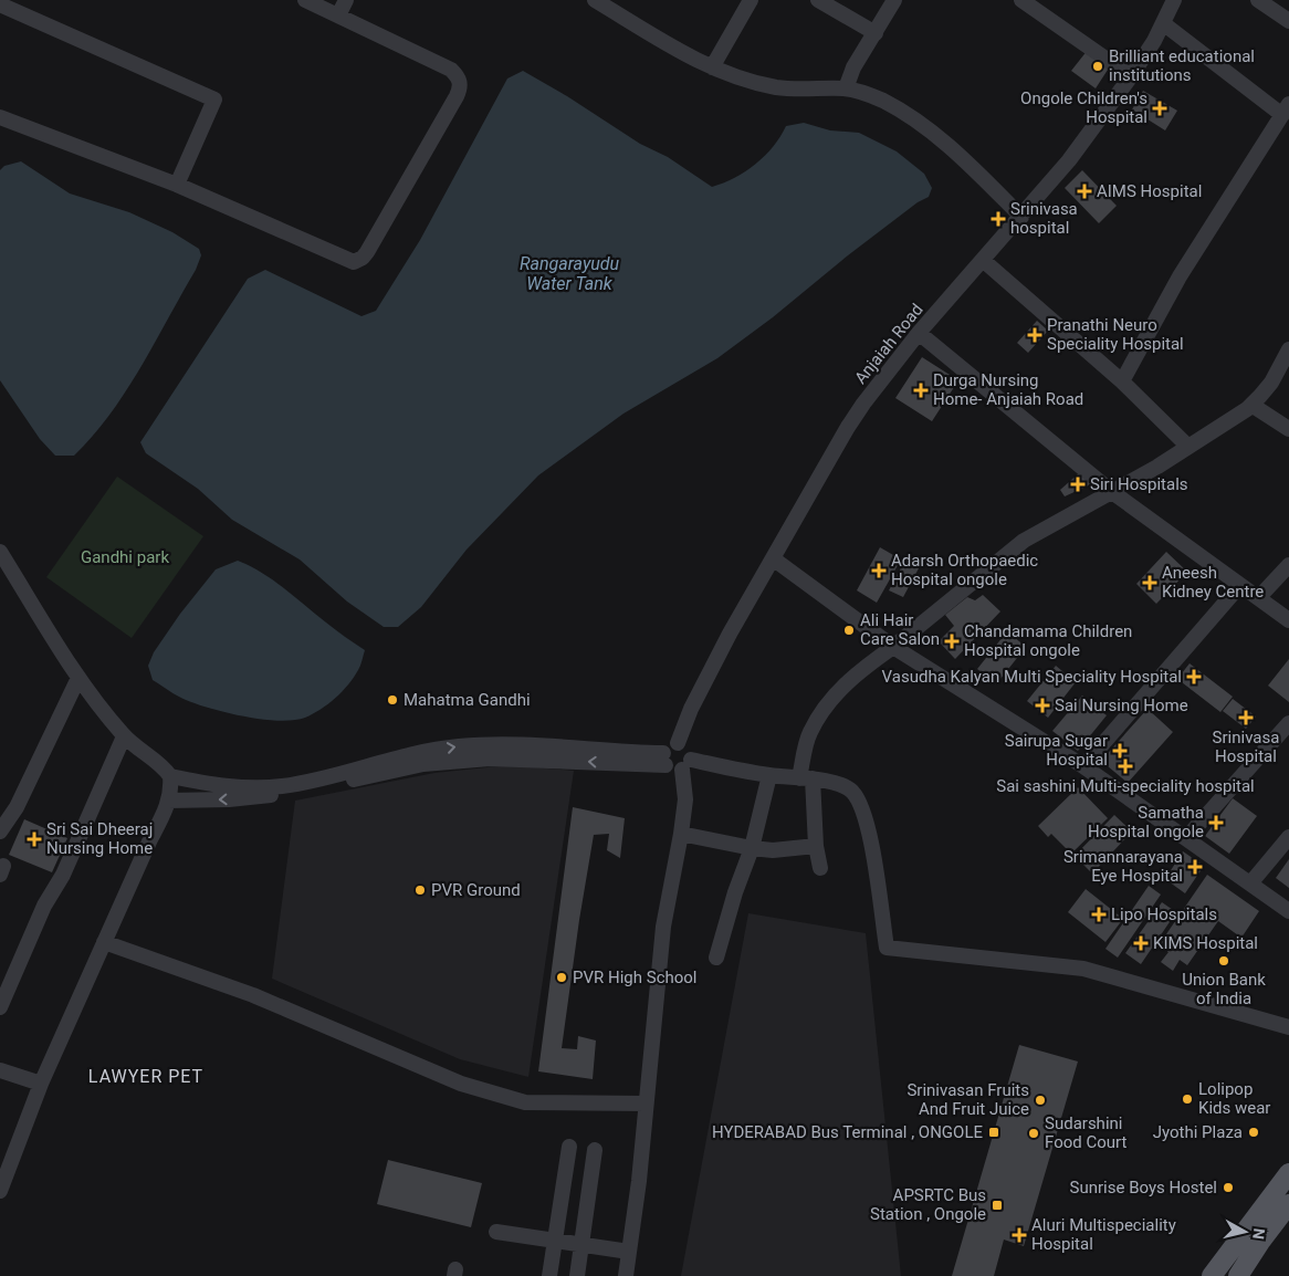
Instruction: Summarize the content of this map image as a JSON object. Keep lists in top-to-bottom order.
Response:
{
  "streets": {
    "street": ["Anjaiah Road"]
  },
  "districts": ["LAWYER PET"],
  "water": ["Rangarayudu Water Tank"],
  "parks": ["Gandhi park"],
  "places": {
    "other": [
      "Brilliant educational institutions",
      "Ali Hair Care Salon",
      "Mahatma Gandhi",
      "PVR Ground",
      "Union Bank of India",
      "PVR High School",
      "Lolipop Kids wear",
      "Srinivasan Fruits And Fruit Juice",
      "Jyothi Plaza",
      "Sudarshini Food Court",
      "Sunrise Boys Hostel"
    ],
    "health": [
      "Ongole Children's Hospital",
      "AIMS Hospital",
      "Srinivasa hospital",
      "Pranathi Neuro Speciality Hospital",
      "Durga Nursing Home- Anjaiah Road",
      "Siri Hospitals",
      "Adarsh Orthopaedic Hospital ongole",
      "Aneesh Kidney Centre",
      "Chandamama Children Hospital ongole",
      "Vasudha Kalyan Multi Speciality Hospital",
      "Sai Nursing Home",
      "Srinivasa Hospital",
      "Sairupa Sugar Hospital",
      "Sai sashini Multi-speciality hospital",
      "Samatha Hospital ongole",
      "Sri Sai Dheeraj Nursing Home",
      "Srimannarayana Eye Hospital",
      "Lipo Hospitals",
      "KIMS Hospital",
      "Aluri Multispeciality Hospital"
    ],
    "transit": ["HYDERABAD Bus Terminal , ONGOLE", "APSRTC Bus Station , Ongole"]
  },
  "north": "right"
}
